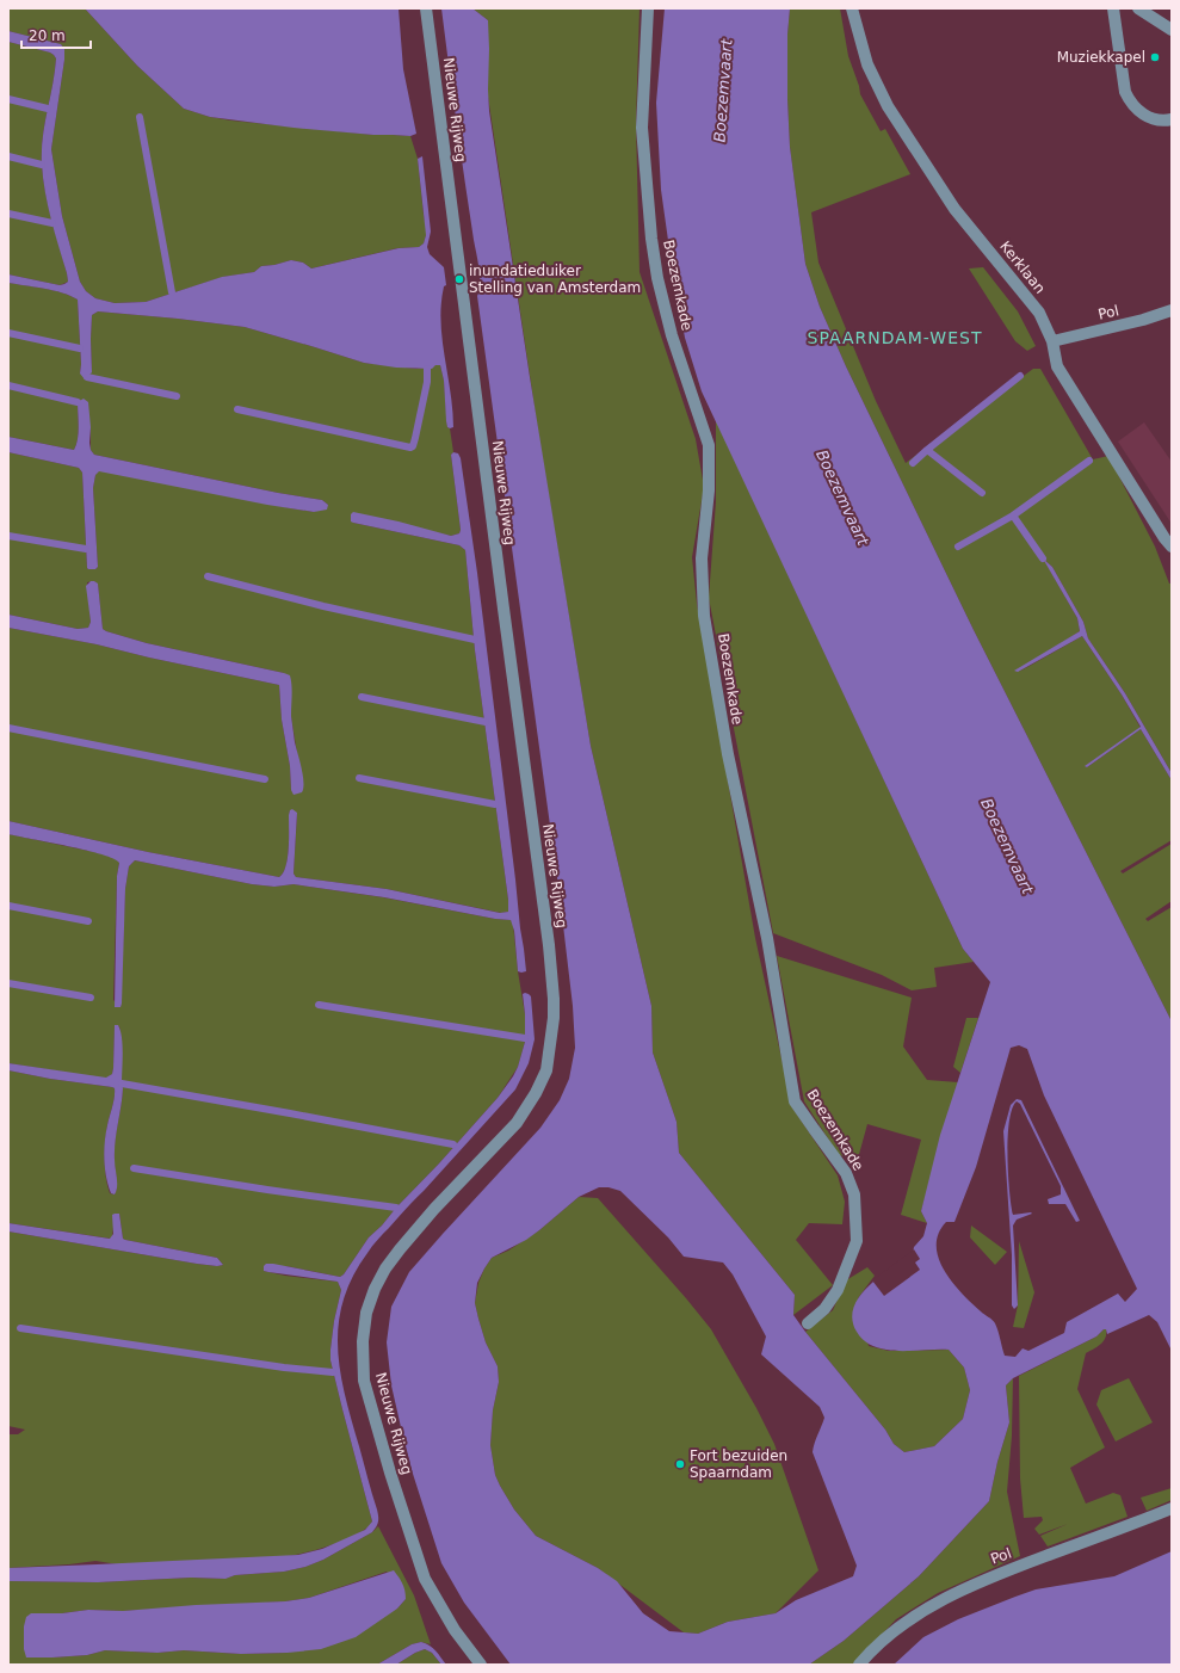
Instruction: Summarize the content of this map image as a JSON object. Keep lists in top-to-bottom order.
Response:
{
  "streets": {
    "street": [
      "Nieuwe Rijweg",
      "Kerklaan",
      "Boezemkade",
      "Pol"
    ]
  },
  "crossings": [
    ["Kerklaan", "Pol"]
  ],
  "districts": ["SPAARNDAM-WEST"],
  "water": ["Boezemvaart"],
  "places": ["Muziekkapel", "inundatieduiker Stelling van Amsterdam", "Fort bezuiden Spaarndam"],
  "scale_bar": "20 m"
}
